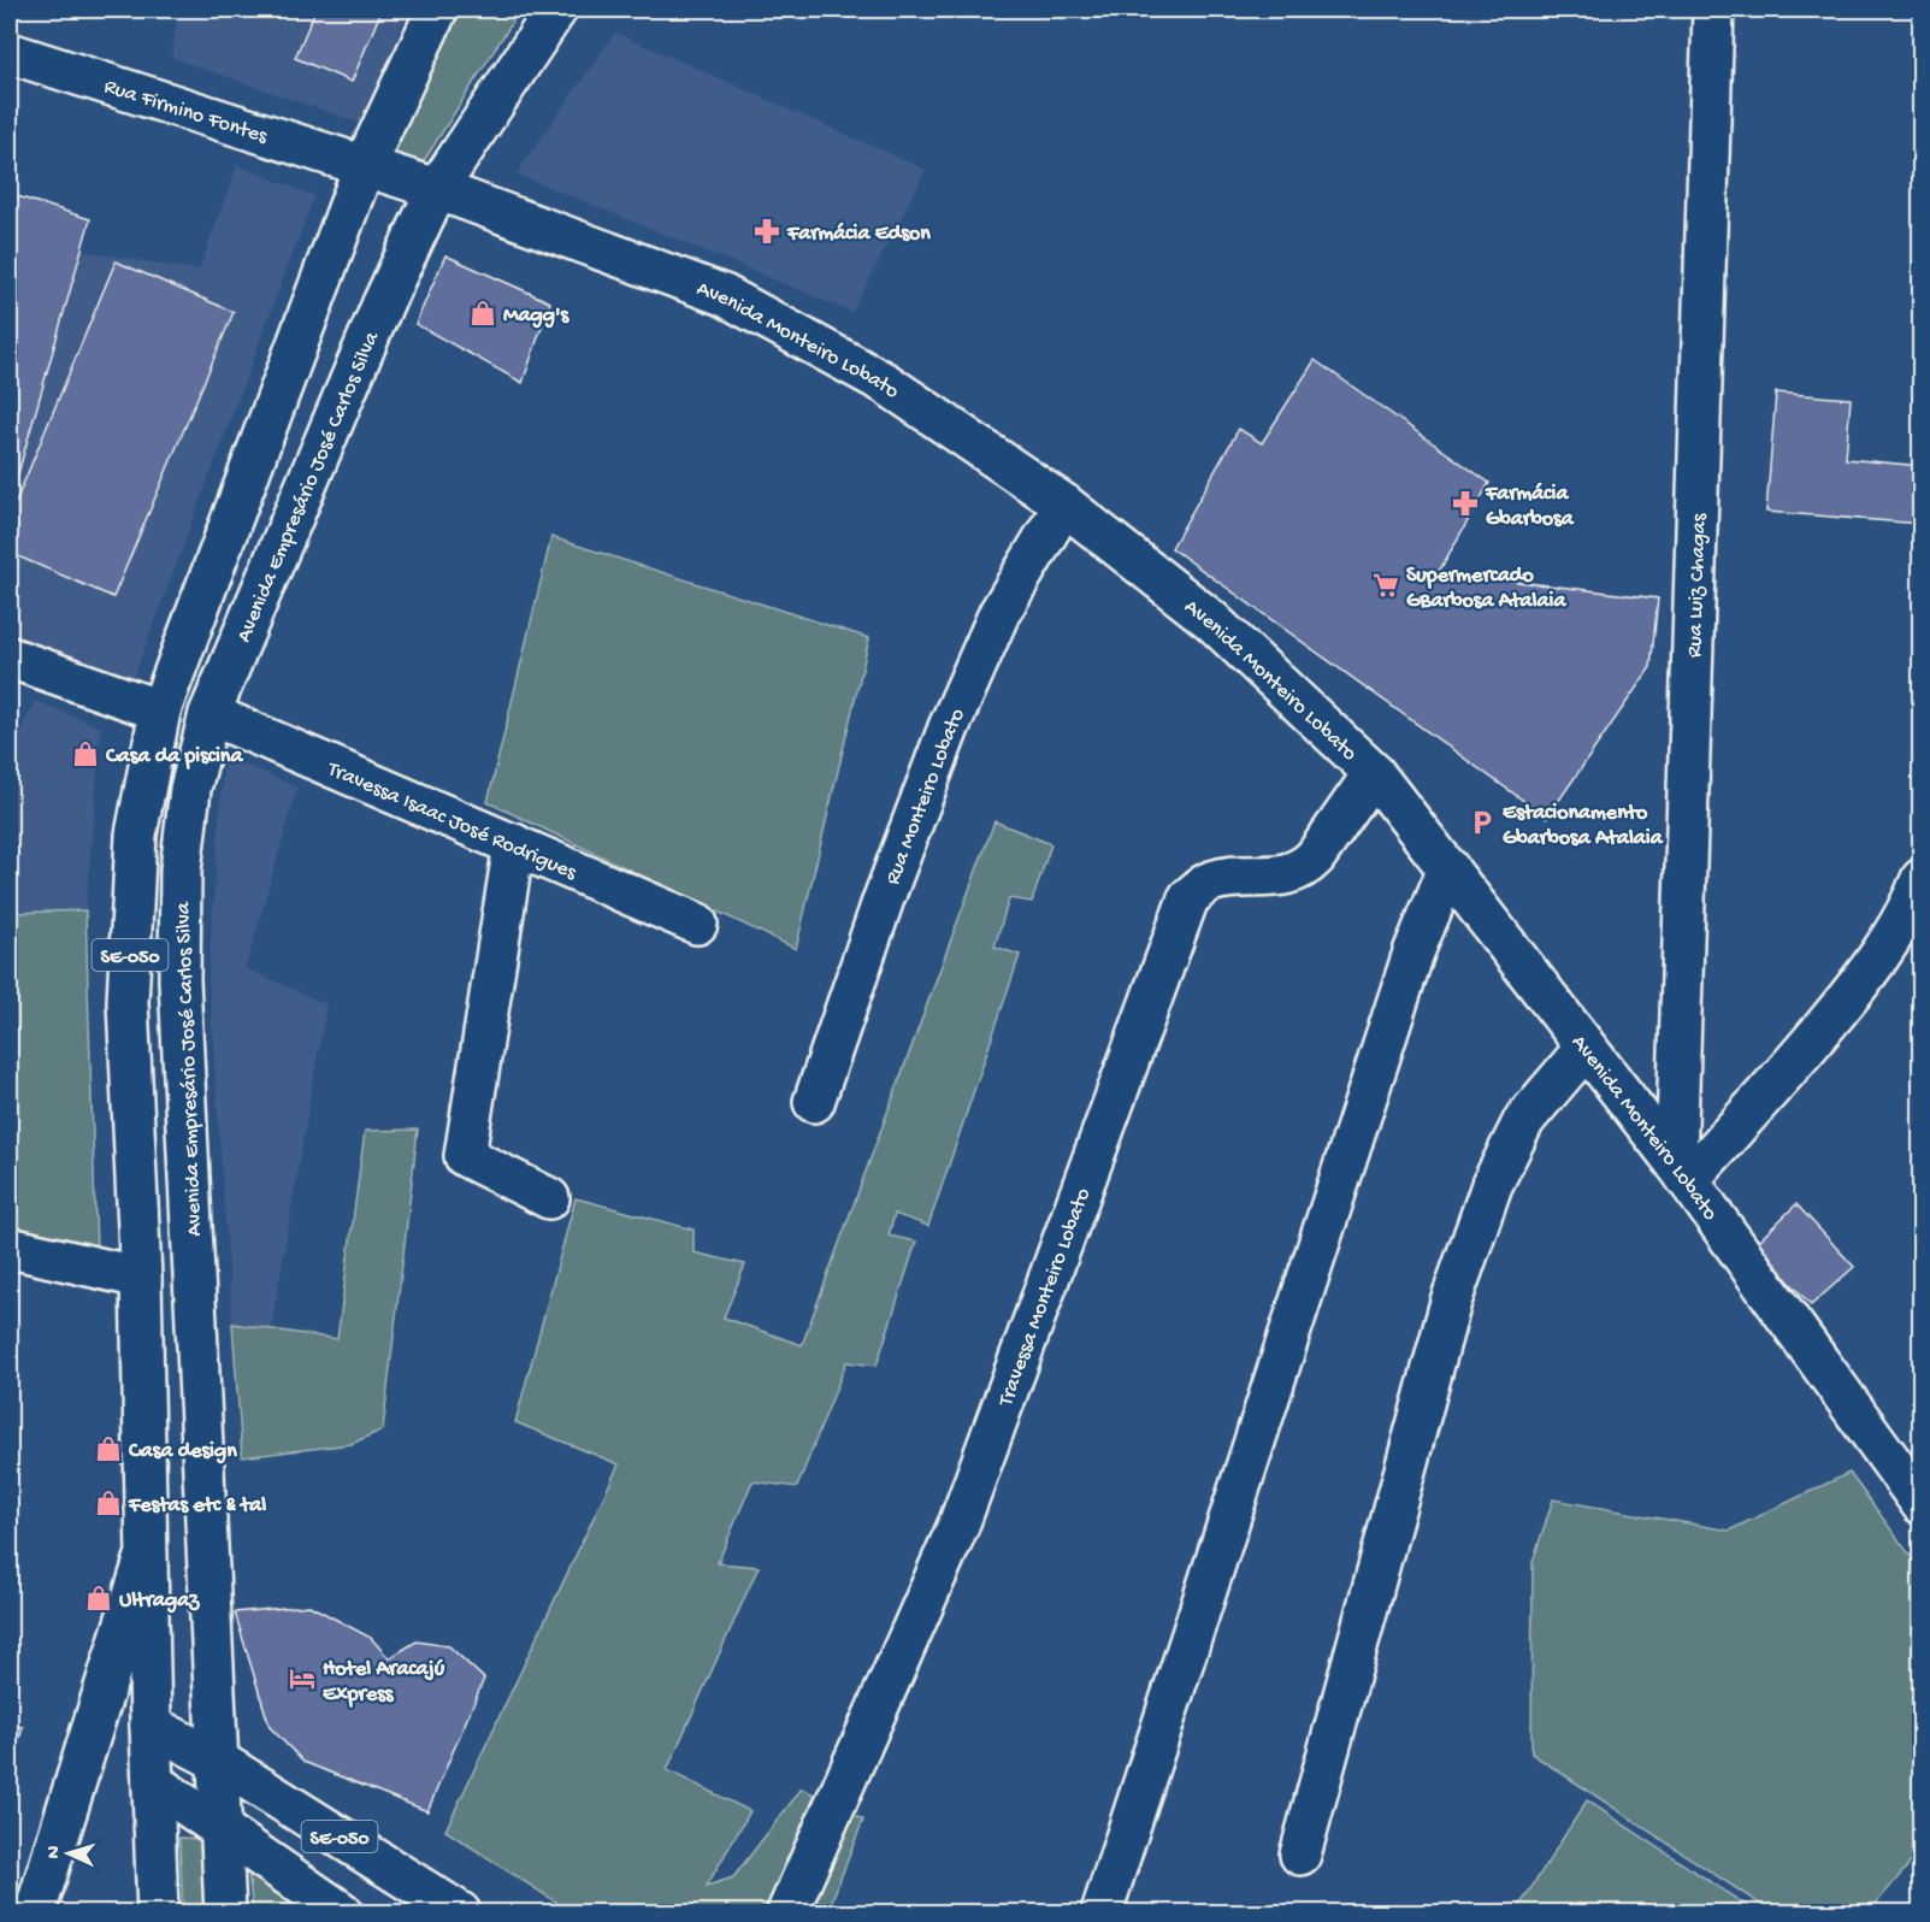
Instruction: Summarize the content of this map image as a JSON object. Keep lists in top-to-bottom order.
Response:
{
  "streets": {
    "street": [
      "Rua Firmino Fontes",
      "Avenida Monteiro Lobato",
      "Avenida Empresário José Carlos Silva",
      "Rua Luiz Chagas",
      "Rua Monteiro Lobato",
      "Travessa Isaac José Rodrigues",
      "SE-050",
      "Travessa Monteiro Lobato"
    ]
  },
  "crossings": [
    ["Rua Firmino Fontes", "Avenida Monteiro Lobato"],
    ["Rua Firmino Fontes", "SE-050"],
    ["Avenida Monteiro Lobato", "Avenida Empresário José Carlos Silva"],
    ["Avenida Monteiro Lobato", "Rua Luiz Chagas"],
    ["Avenida Monteiro Lobato", "Rua Monteiro Lobato"],
    ["Avenida Monteiro Lobato", "SE-050"],
    ["Avenida Monteiro Lobato", "Travessa Monteiro Lobato"],
    ["Avenida Empresário José Carlos Silva", "Travessa Isaac José Rodrigues"],
    ["Avenida Empresário José Carlos Silva", "SE-050"]
  ],
  "places": {
    "pharmacy": ["Farmácia Edson", "Farmácia Gbarbosa"],
    "shop": [
      "Magg's",
      "Casa da piscina",
      "Casa design",
      "Festas etc & tal",
      "Ultragaz"
    ],
    "supermarket": ["Supermercado GBarbosa Atalaia"],
    "parking": ["Estacionamento Gbarbosa Atalaia"],
    "hotel": ["Hotel Aracajú Express"]
  },
  "north": "left"
}
